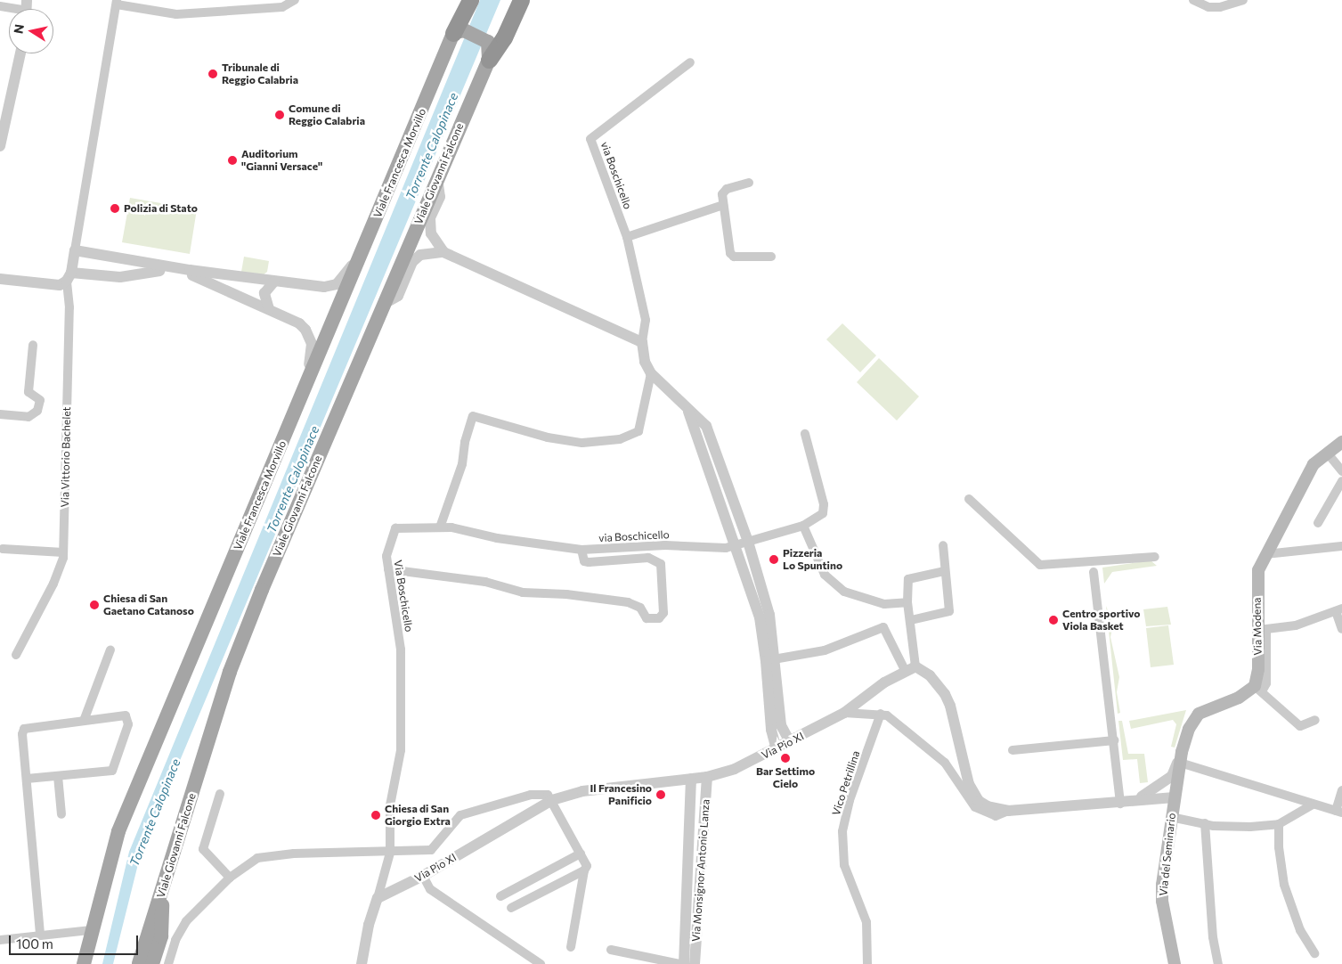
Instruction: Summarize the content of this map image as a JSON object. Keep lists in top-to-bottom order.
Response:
{
  "streets": {
    "main road": [
      "Viale Francesca Morvillo",
      "Viale Giovanni Falcone",
      "Via Modena",
      "Via del Seminario"
    ],
    "street": [
      "via Boschicello",
      "Via Vittorio Bachelet",
      "Via Boschicello",
      "Via Pio XI",
      "Vico Petrillina",
      "Via Monsignor Antonio Lanza"
    ]
  },
  "crossings": [
    ["via Boschicello", "Via Boschicello"],
    ["Via Boschicello", "Via Pio XI"],
    ["Via Pio XI", "Via Monsignor Antonio Lanza"]
  ],
  "water": ["Torrente Calopinace"],
  "places": [
    "Tribunale di Reggio Calabria",
    "Comune di Reggio Calabria",
    "Auditorium \"Gianni Versace\"",
    "Polizia di Stato",
    "Pizzeria Lo Spuntino",
    "Chiesa di San Gaetano Catanoso",
    "Centro sportivo Viola Basket",
    "Bar Settimo Cielo",
    "Il Francesino Panificio",
    "Chiesa di San Giorgio Extra"
  ],
  "scale_bar": "100 m",
  "north": "left"
}
